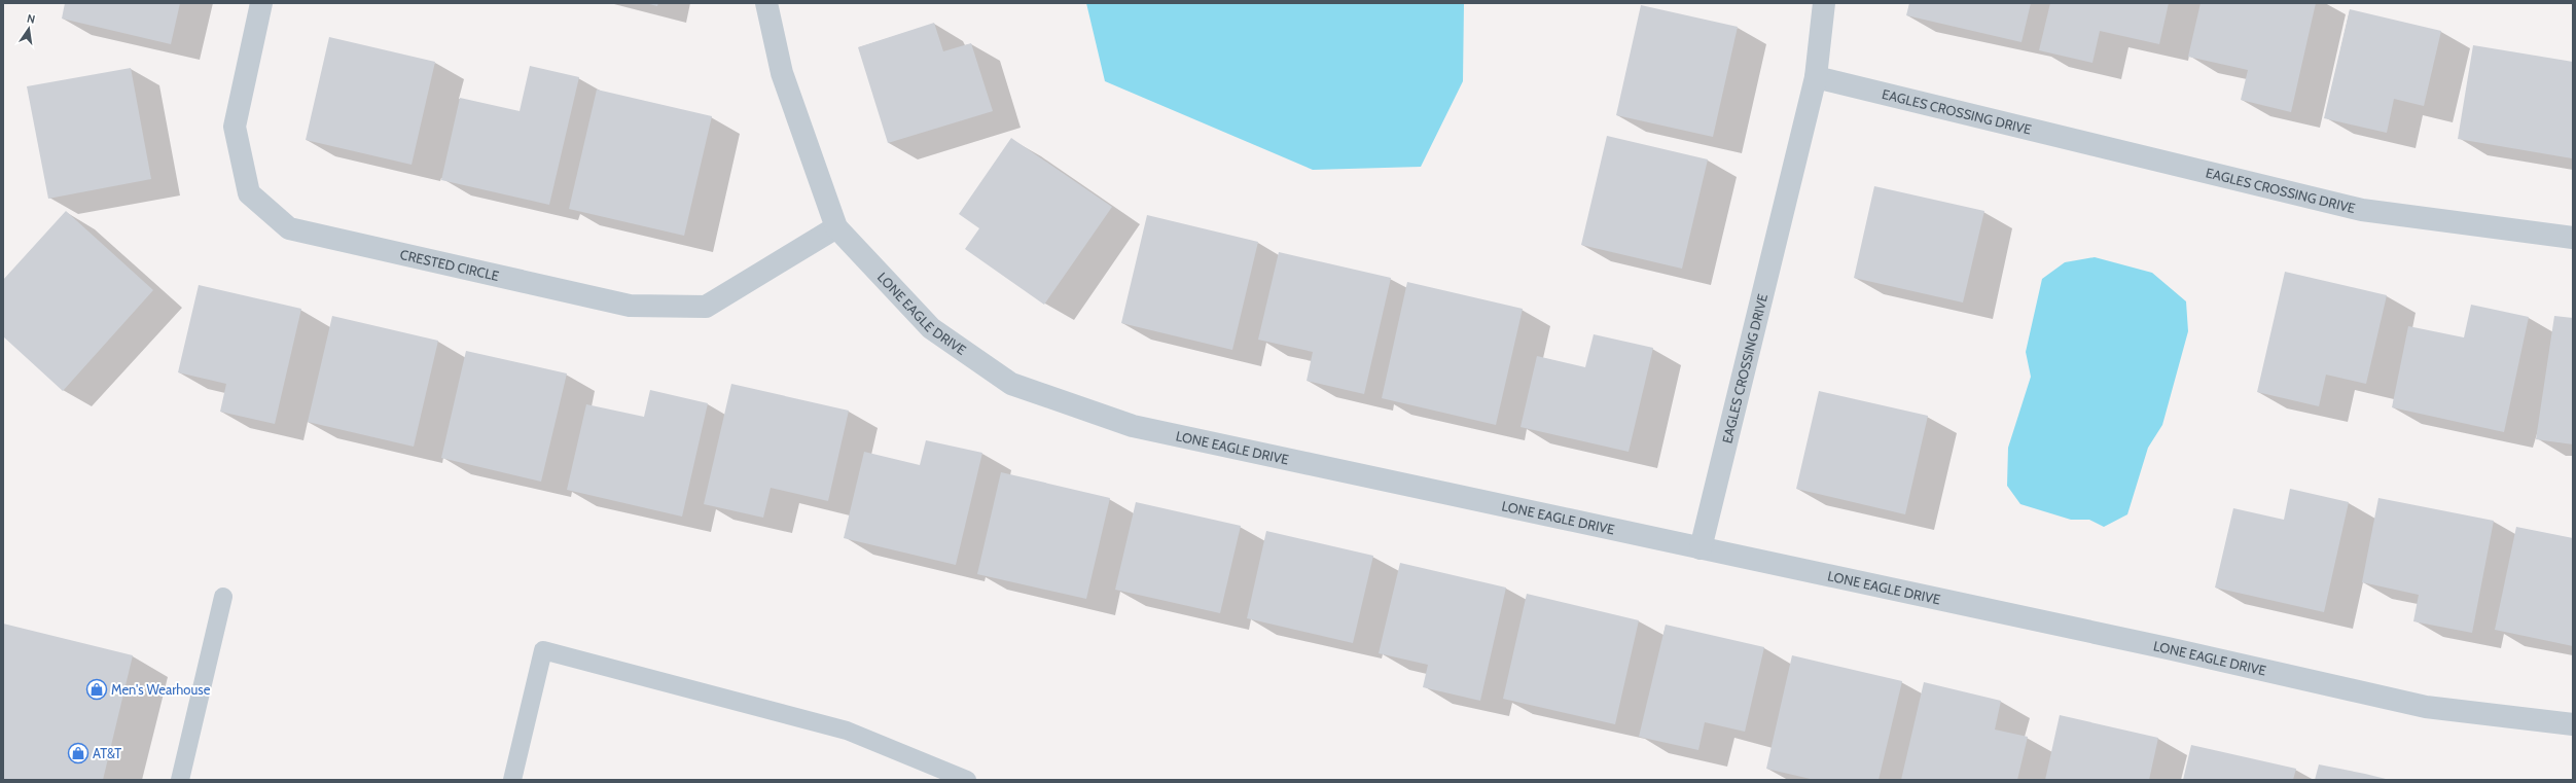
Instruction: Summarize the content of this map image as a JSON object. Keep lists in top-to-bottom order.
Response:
{
  "streets": {
    "street": ["EAGLES CROSSING DRIVE", "CRESTED CIRCLE", "LONE EAGLE DRIVE"]
  },
  "crossings": [
    ["EAGLES CROSSING DRIVE", "LONE EAGLE DRIVE"],
    ["CRESTED CIRCLE", "LONE EAGLE DRIVE"]
  ],
  "places": {
    "shop": ["Men's Wearhouse", "AT&T"]
  },
  "north": "top"
}
